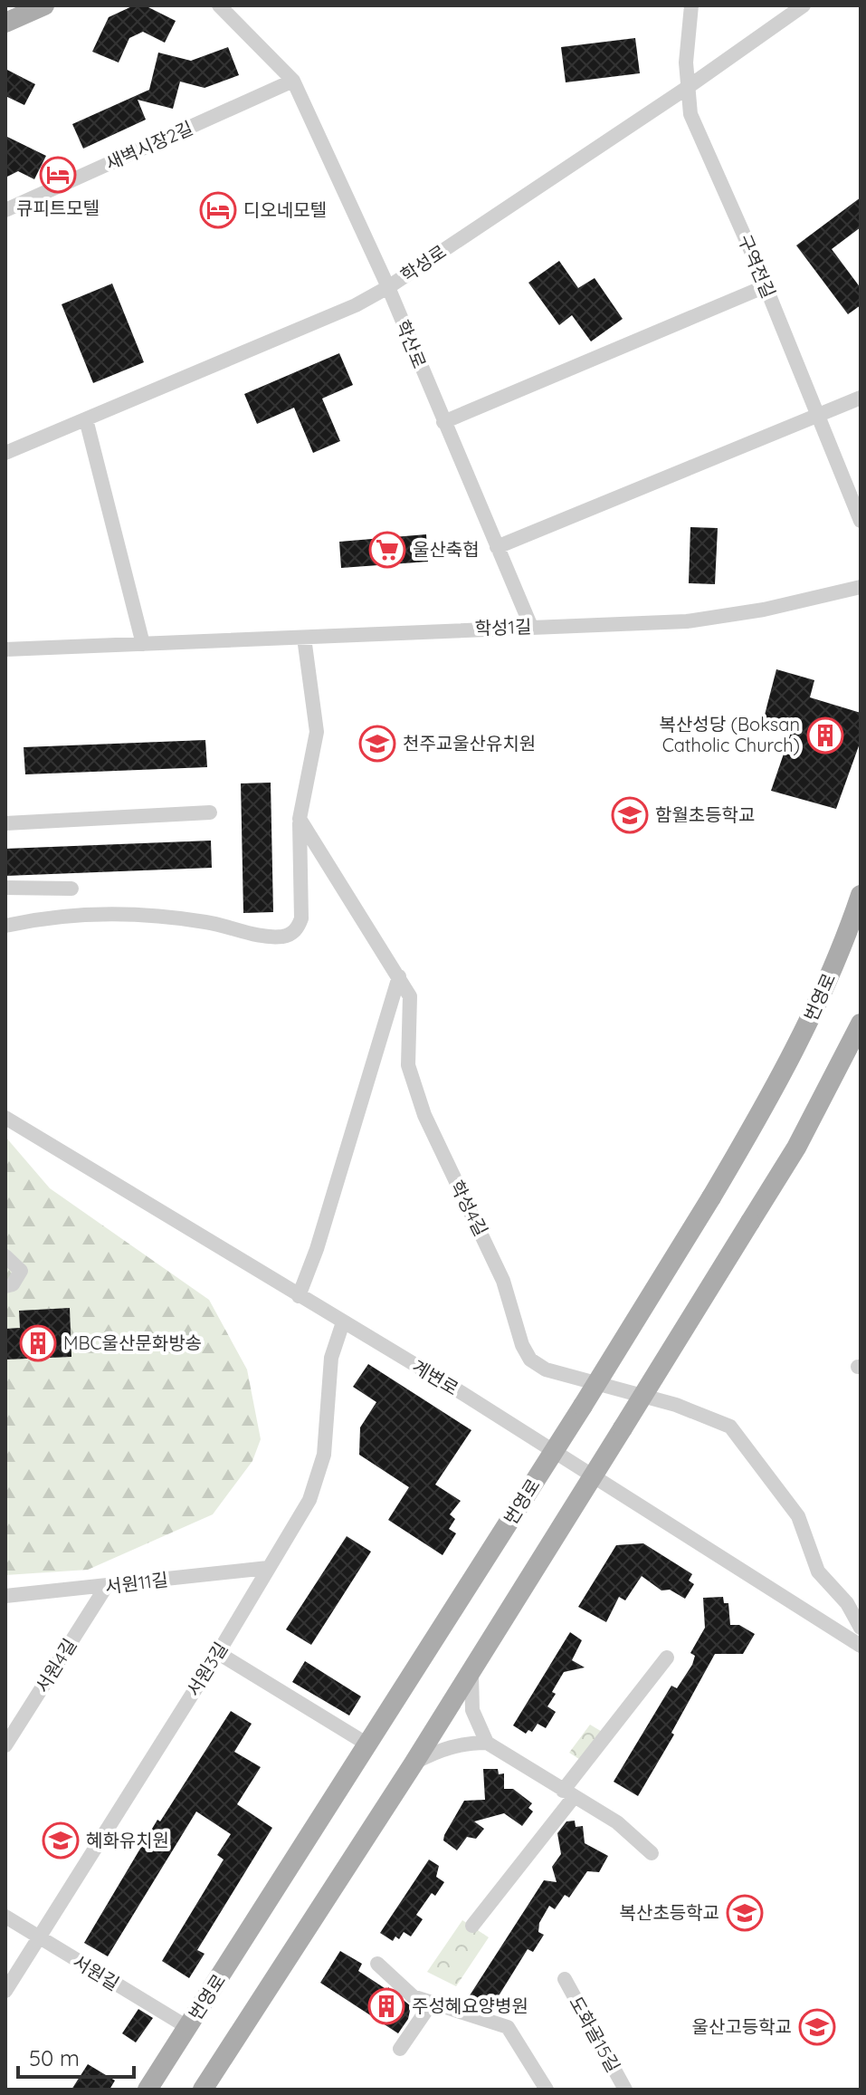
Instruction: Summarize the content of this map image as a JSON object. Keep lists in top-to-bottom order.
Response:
{
  "streets": {
    "main road": ["번영로"],
    "street": [
      "새벽시장2길",
      "학성로",
      "구역전길",
      "학산로",
      "학성1길",
      "학성4길",
      "계변로",
      "서원11길",
      "서원4길",
      "서원3길",
      "서원길",
      "도화골15길"
    ]
  },
  "crossings": [
    ["새벽시장2길", "학산로"],
    ["학성로", "구역전길"],
    ["학성로", "학산로"],
    ["학산로", "학성1길"],
    ["번영로", "계변로"],
    ["번영로", "서원길"],
    ["계변로", "서원3길"],
    ["서원11길", "서원4길"],
    ["서원11길", "서원3길"],
    ["서원3길", "서원길"]
  ],
  "places": {
    "hotel": ["큐피트모텔", "디오네모텔"],
    "supermarket": ["울산축협"],
    "building": ["복산성당 (Boksan Catholic Church)", "MBC울산문화방송", "주성혜요양병원"],
    "school or university": [
      "천주교울산유치원",
      "함월초등학교",
      "혜화유치원",
      "복산초등학교",
      "울산고등학교"
    ]
  },
  "scale_bar": "50 m"
}
